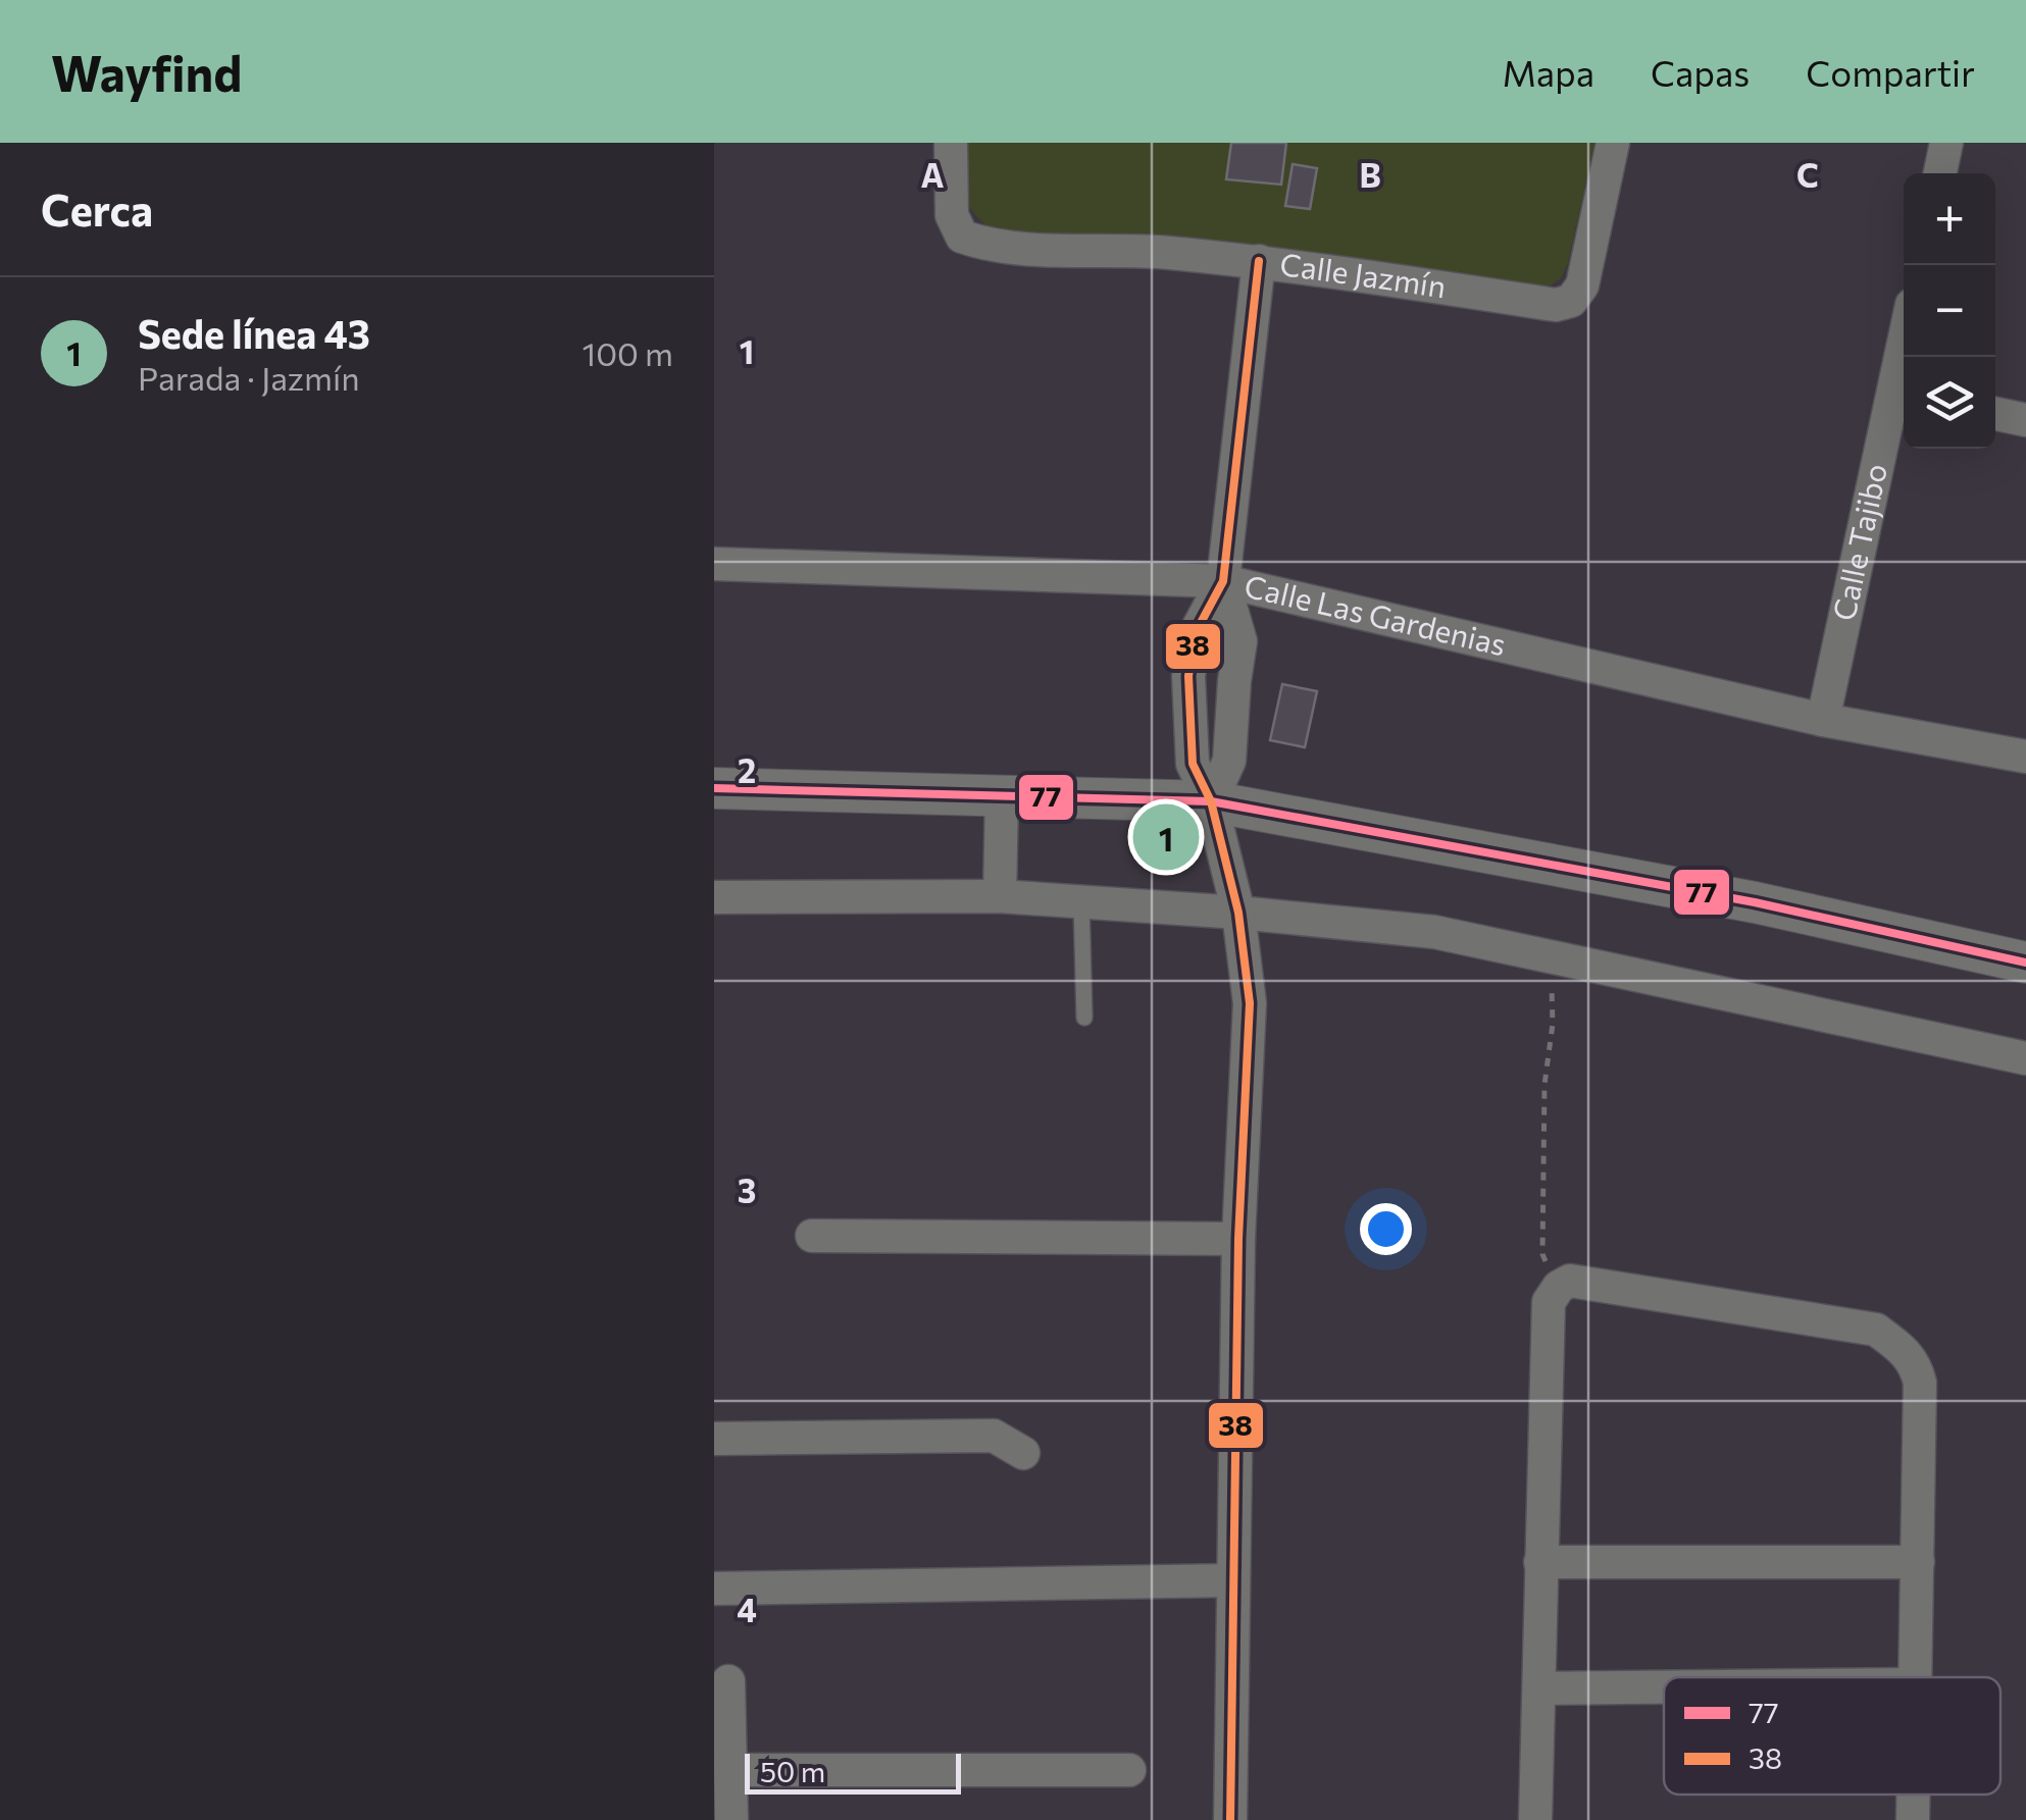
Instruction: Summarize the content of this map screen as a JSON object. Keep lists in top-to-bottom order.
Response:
{
  "streets": {
    "street": ["Calle Jazmín", "Calle Tajibo", "Calle Las Gardenias"]
  },
  "crossings": [
    ["Calle Tajibo", "Calle Las Gardenias"]
  ],
  "lines": ["transit line 38", "transit line 77"],
  "legend": ["77", "38"],
  "scale_bar": "50 m",
  "page": {
    "header": "Wayfind",
    "nav": ["Mapa", "Capas", "Compartir"],
    "heading": "Cerca",
    "map_buttons": ["+", "−"],
    "list": [
      {
        "mark": "1",
        "name": "Sede línea 43",
        "note": "Parada · Jazmín",
        "value": "100 m"
      }
    ],
    "pins": "1",
    "scale": "50 m"
  },
  "grid": {
    "columns": ["A", "B", "C"],
    "rows": [
      "1",
      "2",
      "3",
      "4"
    ]
  }
}
